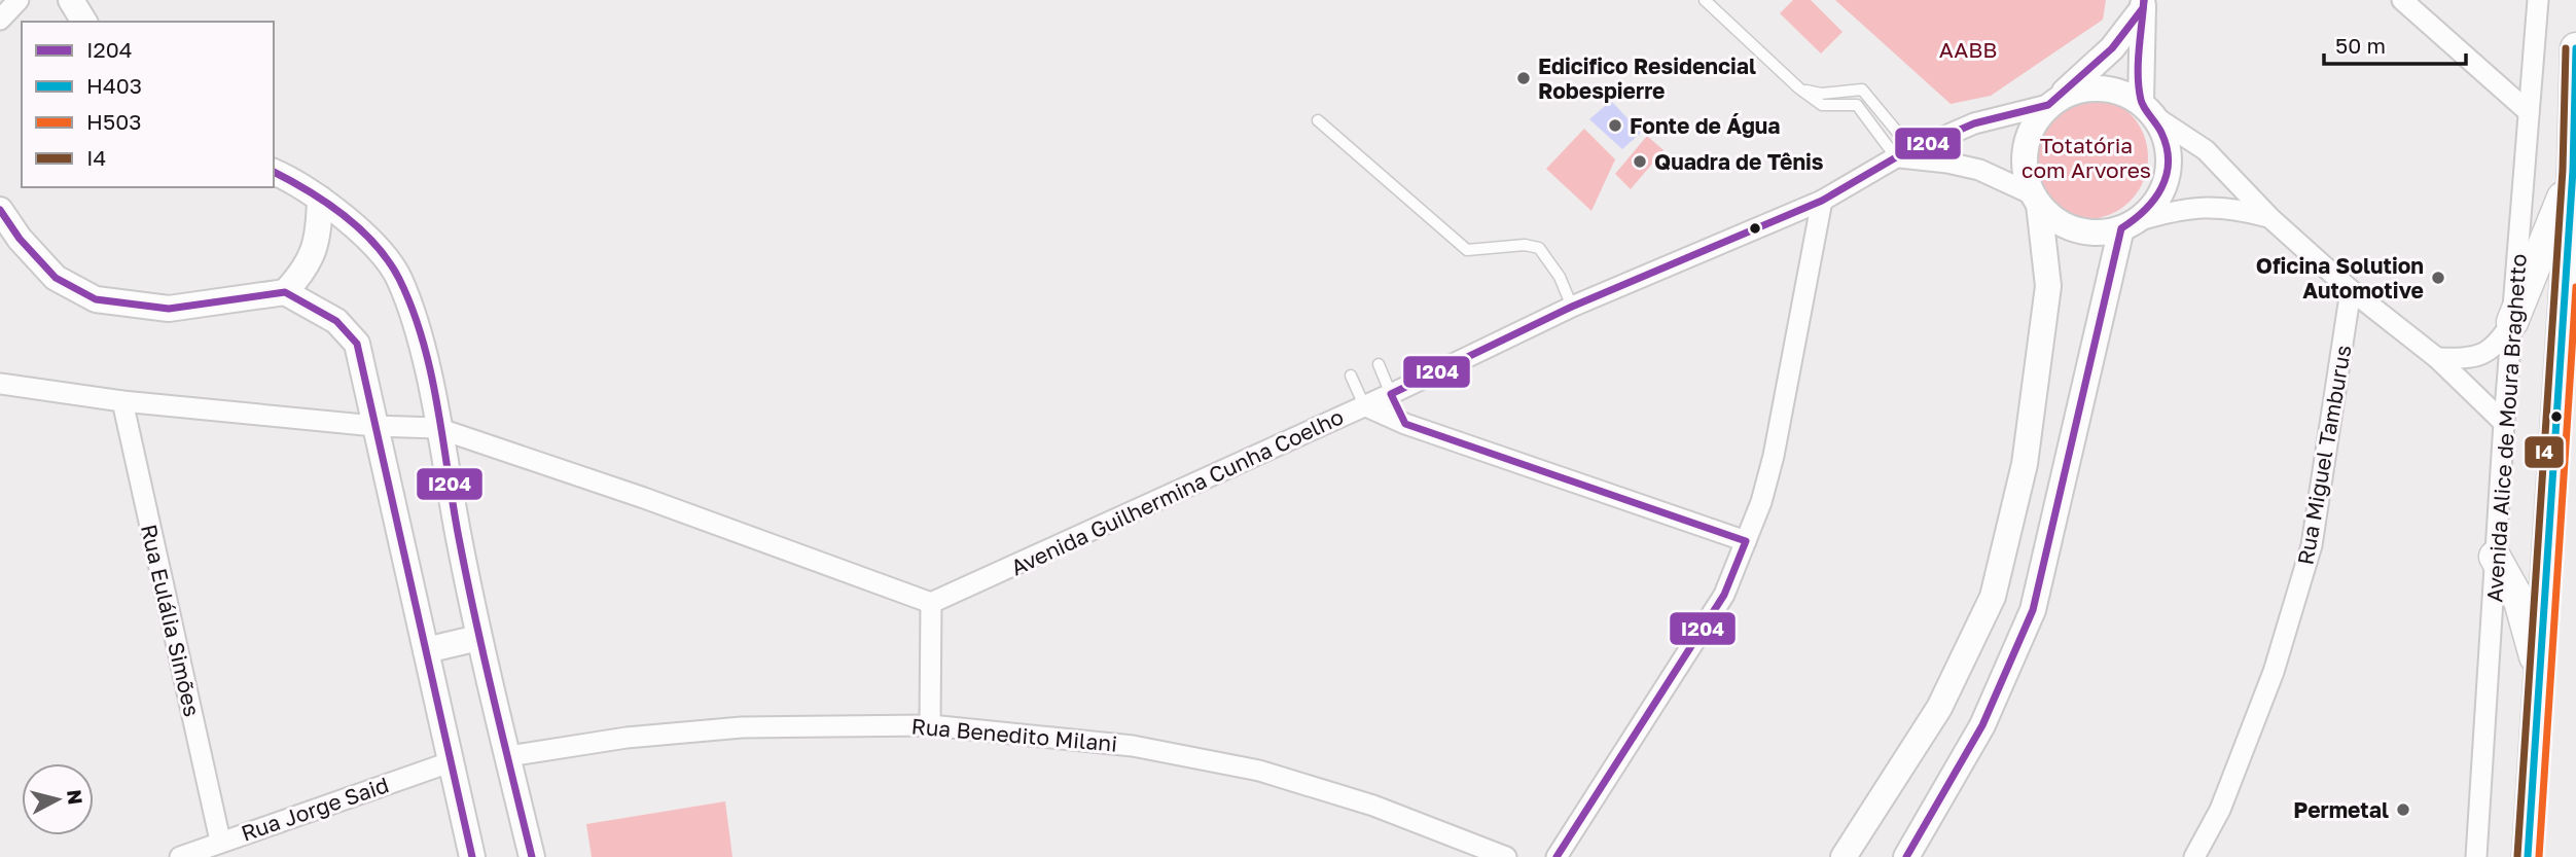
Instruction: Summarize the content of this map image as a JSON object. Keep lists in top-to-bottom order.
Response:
{
  "streets": {
    "street": [
      "Avenida Alice de Moura Braghetto",
      "Rua Miguel Tamburus",
      "Avenida Guilhermina Cunha Coelho",
      "Rua Eulália Simões",
      "Rua Benedito Milani",
      "Rua Jorge Said"
    ]
  },
  "crossings": [
    ["Rua Eulália Simões", "Rua Jorge Said"]
  ],
  "parks": ["AABB", "Totatória com Arvores"],
  "places": [
    "Edicifico Residencial Robespierre",
    "Fonte de Água",
    "Quadra de Tênis",
    "Oficina Solution Automotive",
    "Permetal"
  ],
  "lines": [
    "transit line I204",
    "transit line H403",
    "transit line I4",
    "transit line H503"
  ],
  "legend": [
    "I204",
    "H403",
    "H503",
    "I4"
  ],
  "scale_bar": "50 m",
  "north": "right"
}
